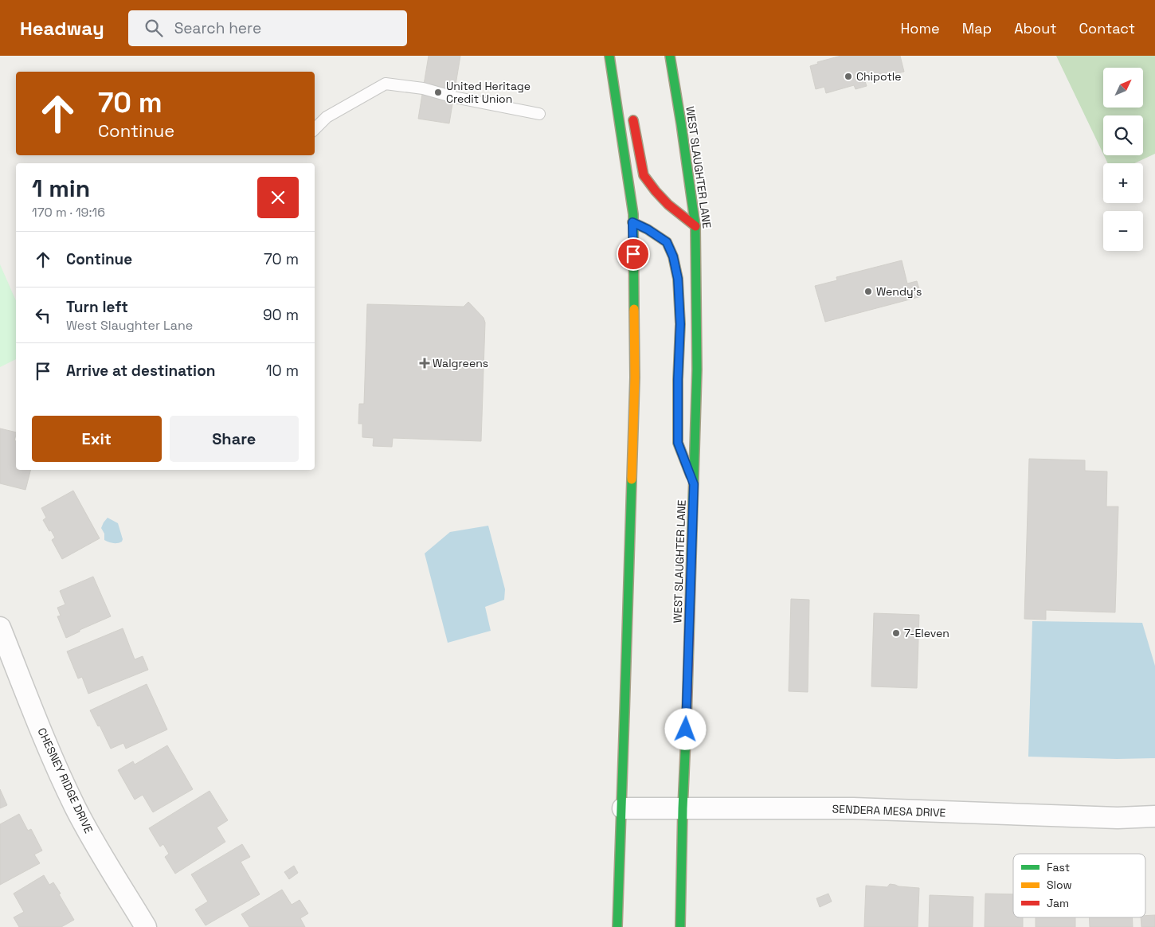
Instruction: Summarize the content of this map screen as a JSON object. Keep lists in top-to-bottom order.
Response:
{
  "streets": {
    "main road": ["WEST SLAUGHTER LANE"],
    "street": ["CHESNEY RIDGE DRIVE", "SENDERA MESA DRIVE"]
  },
  "crossings": [
    ["WEST SLAUGHTER LANE", "SENDERA MESA DRIVE"]
  ],
  "places": {
    "other": [
      "Chipotle",
      "United Heritage Credit Union",
      "Wendy's",
      "7-Eleven"
    ],
    "health": ["Walgreens"]
  },
  "legend": ["Fast", "Slow", "Jam"],
  "north": "top right",
  "page": {
    "header": "Headway",
    "search": "Search here",
    "nav": [
      "Home",
      "Map",
      "About",
      "Contact"
    ],
    "map_buttons": ["+", "−"],
    "turn": ["70 m", "Continue"],
    "heading": ["1 min", "170 m · 19:16"],
    "list": [
      {
        "name": "Continue",
        "value": "70 m"
      },
      {
        "name": "Turn left",
        "note": "West Slaughter Lane",
        "value": "90 m"
      },
      {
        "name": "Arrive at destination",
        "value": "10 m"
      }
    ],
    "buttons": ["Exit", "Share"]
  }
}
